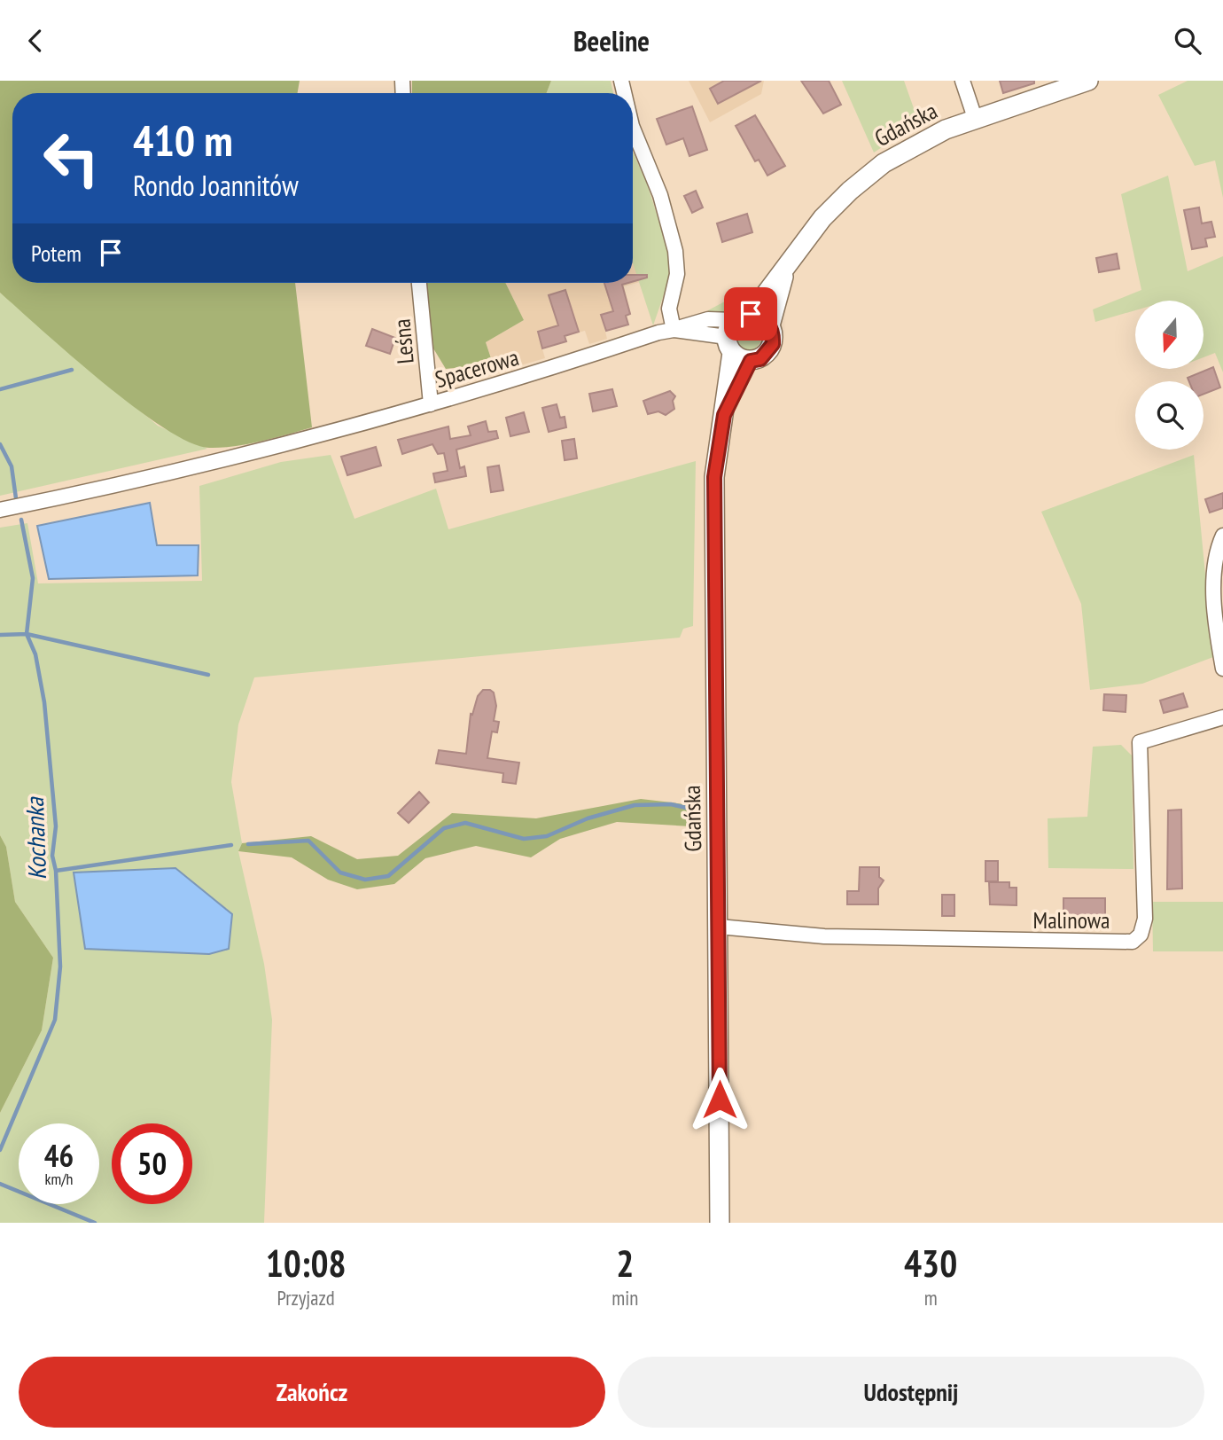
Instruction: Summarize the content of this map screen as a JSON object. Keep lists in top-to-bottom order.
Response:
{
  "streets": {
    "main road": ["Gdańska"],
    "street": ["Leśna", "Spacerowa", "Malinowa"]
  },
  "crossings": [
    ["Gdańska", "Spacerowa"],
    ["Gdańska", "Malinowa"],
    ["Leśna", "Spacerowa"]
  ],
  "water": ["Kochanka"],
  "north": "bottom",
  "page": {
    "header": "Beeline",
    "turn": ["410 m", "Rondo Joannitów"],
    "then": "Potem",
    "speed": "46 km/h",
    "limit": "50",
    "eta": [
      "10:08",
      "Przyjazd",
      "2",
      "min",
      "430",
      "m"
    ],
    "buttons": ["Zakończ", "Udostępnij"]
  }
}
